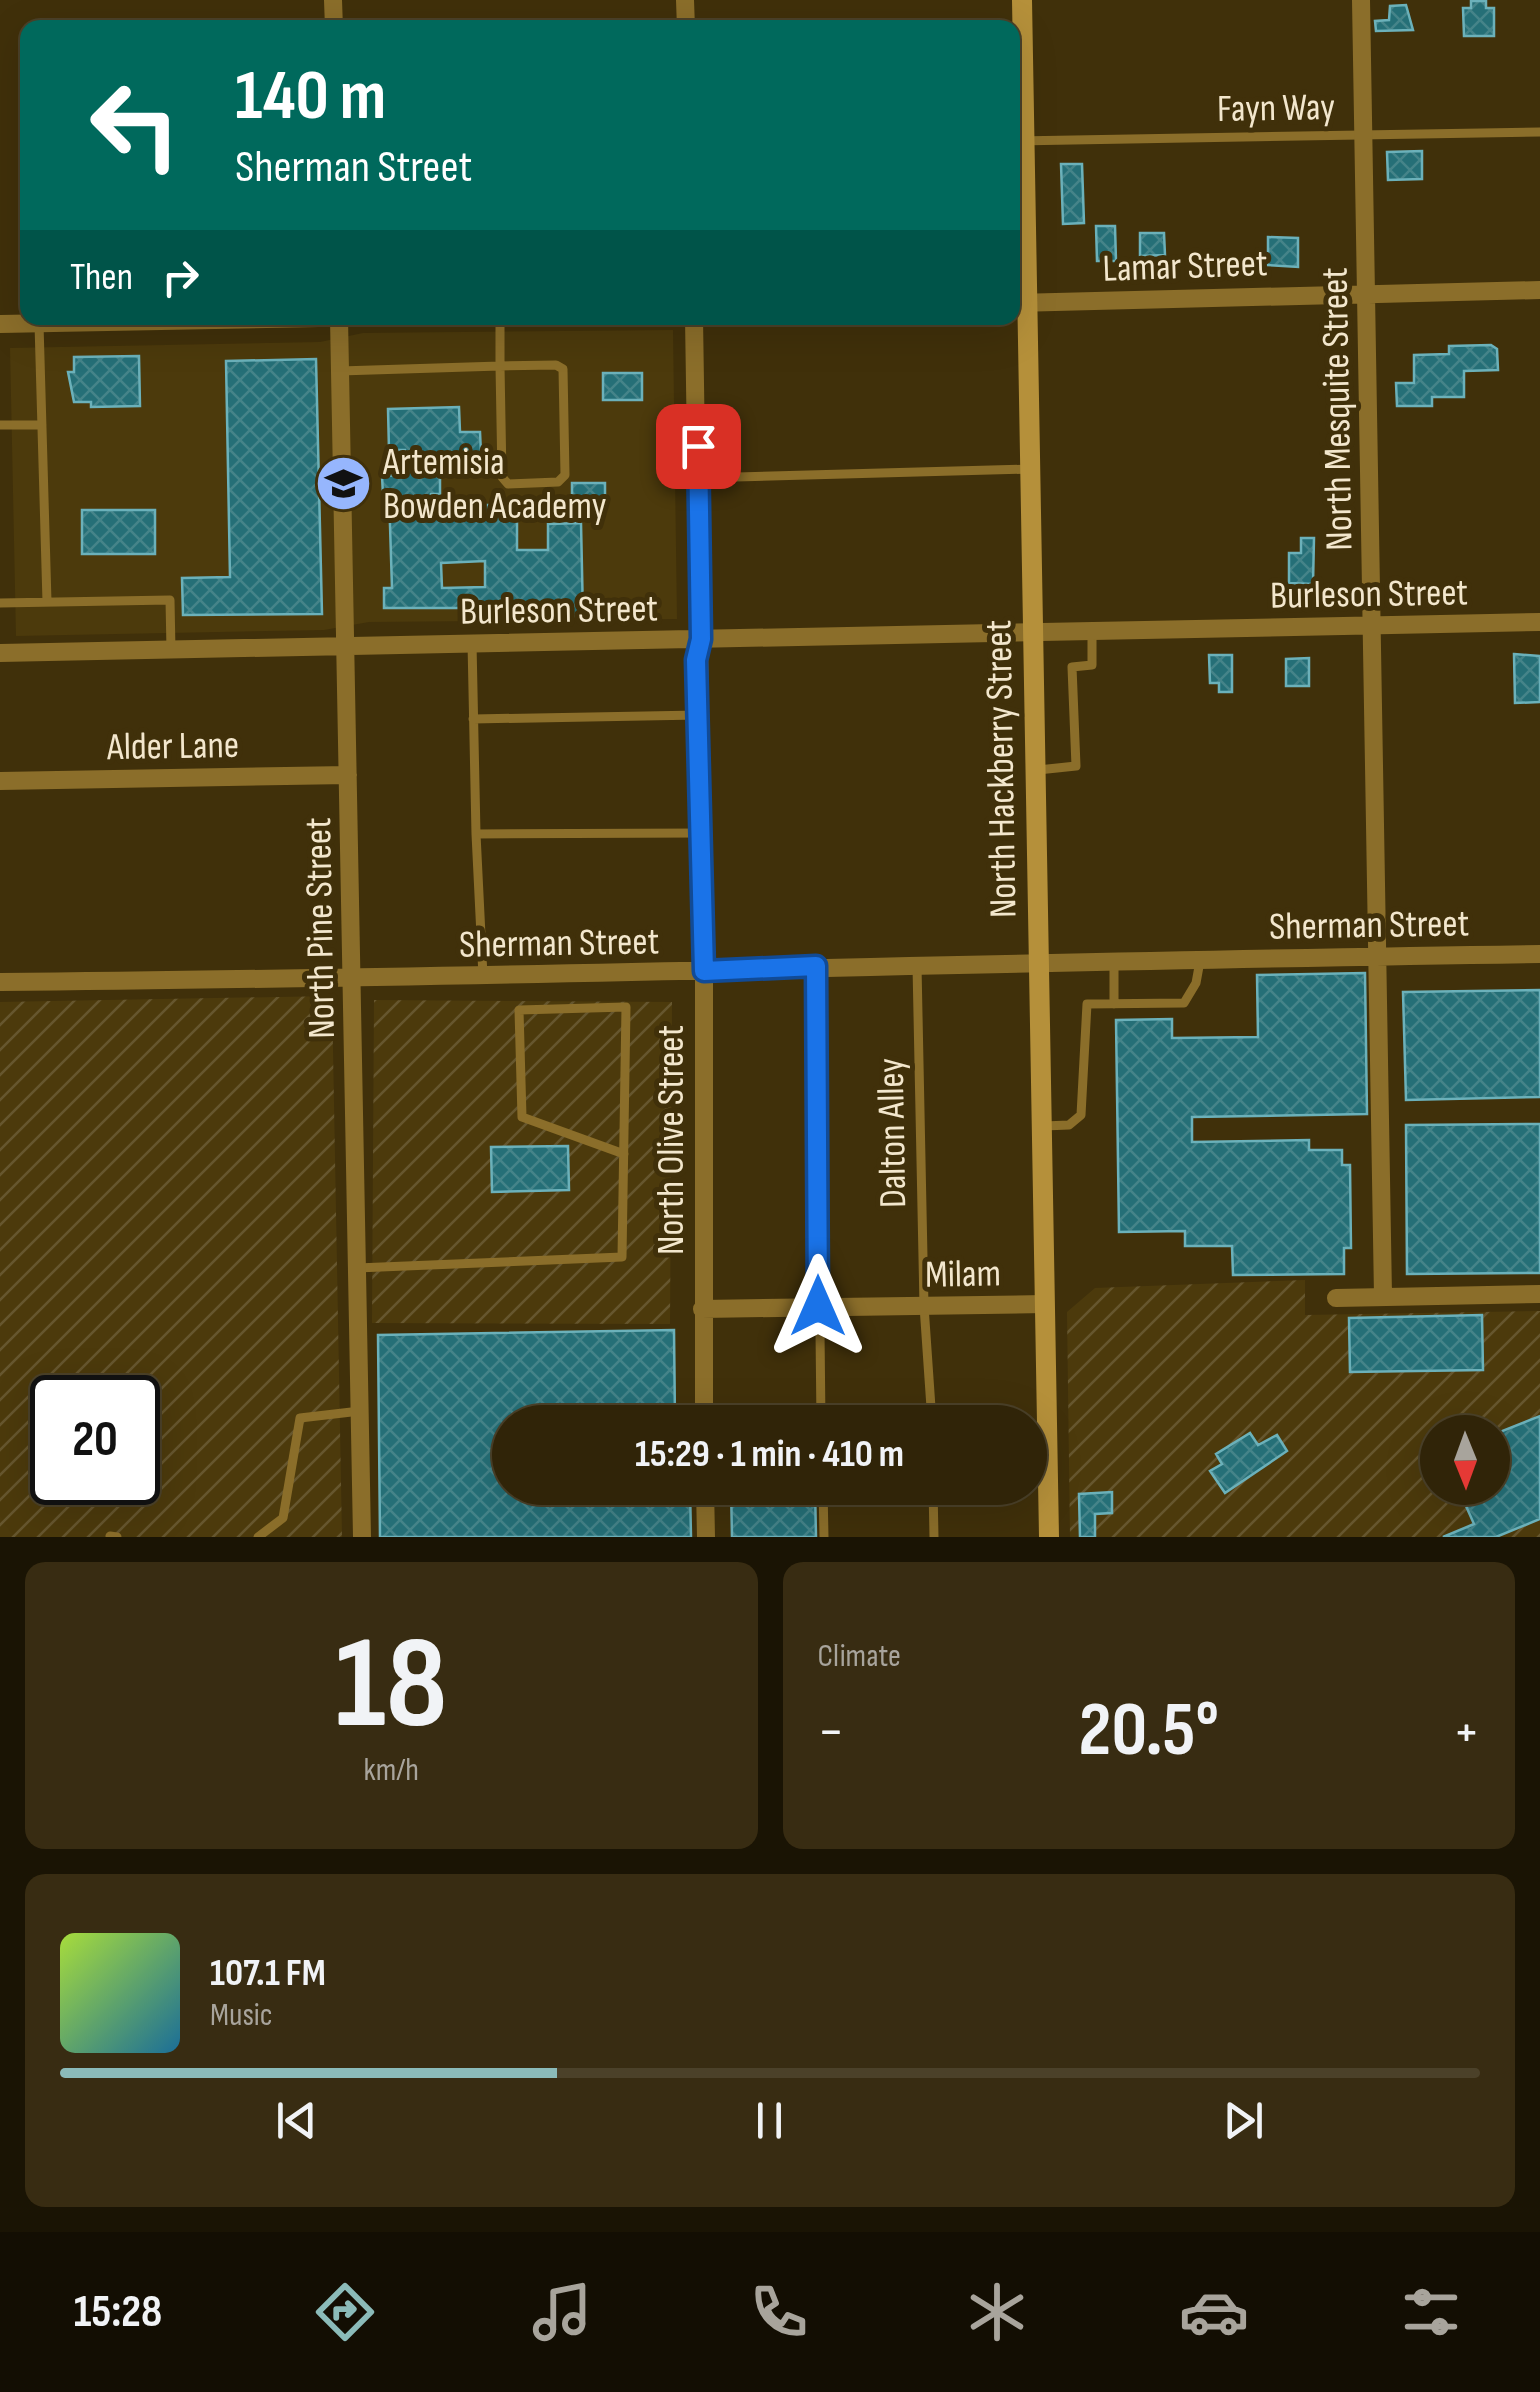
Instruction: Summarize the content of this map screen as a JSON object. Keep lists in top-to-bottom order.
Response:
{
  "streets": {
    "main road": ["North Hackberry Street"],
    "street": [
      "Lamar Street",
      "North Mesquite Street",
      "Burleson Street",
      "Alder Lane",
      "Sherman Street",
      "North Pine Street",
      "North Olive Street",
      "Milam"
    ],
    "lane": ["Fayn Way", "Dalton Alley"]
  },
  "crossings": [
    ["Fayn Way", "North Mesquite Street"],
    ["Lamar Street", "North Mesquite Street"],
    ["Lamar Street", "North Hackberry Street"],
    ["North Mesquite Street", "Burleson Street"],
    ["North Mesquite Street", "Sherman Street"],
    ["Burleson Street", "North Hackberry Street"],
    ["Burleson Street", "North Pine Street"],
    ["Burleson Street", "North Olive Street"],
    ["Alder Lane", "North Pine Street"],
    ["North Hackberry Street", "Sherman Street"],
    ["North Hackberry Street", "Milam"],
    ["Sherman Street", "North Pine Street"],
    ["Sherman Street", "Dalton Alley"],
    ["Sherman Street", "North Olive Street"],
    ["Dalton Alley", "Milam"],
    ["North Olive Street", "Milam"]
  ],
  "places": {
    "school or university": ["Artemisia Bowden Academy"]
  },
  "north": "bottom",
  "page": {
    "turn": ["140 m", "Sherman Street"],
    "then": "Then",
    "limit": "20",
    "trip": "15:29 · 1 min · 410 m",
    "tile": [
      ["18", "km/h"],
      "Climate"
    ],
    "heat": ["−", "20.5°", "+"],
    "song": ["107.1 FM", "Music"],
    "tabs": "15:28"
  }
}
